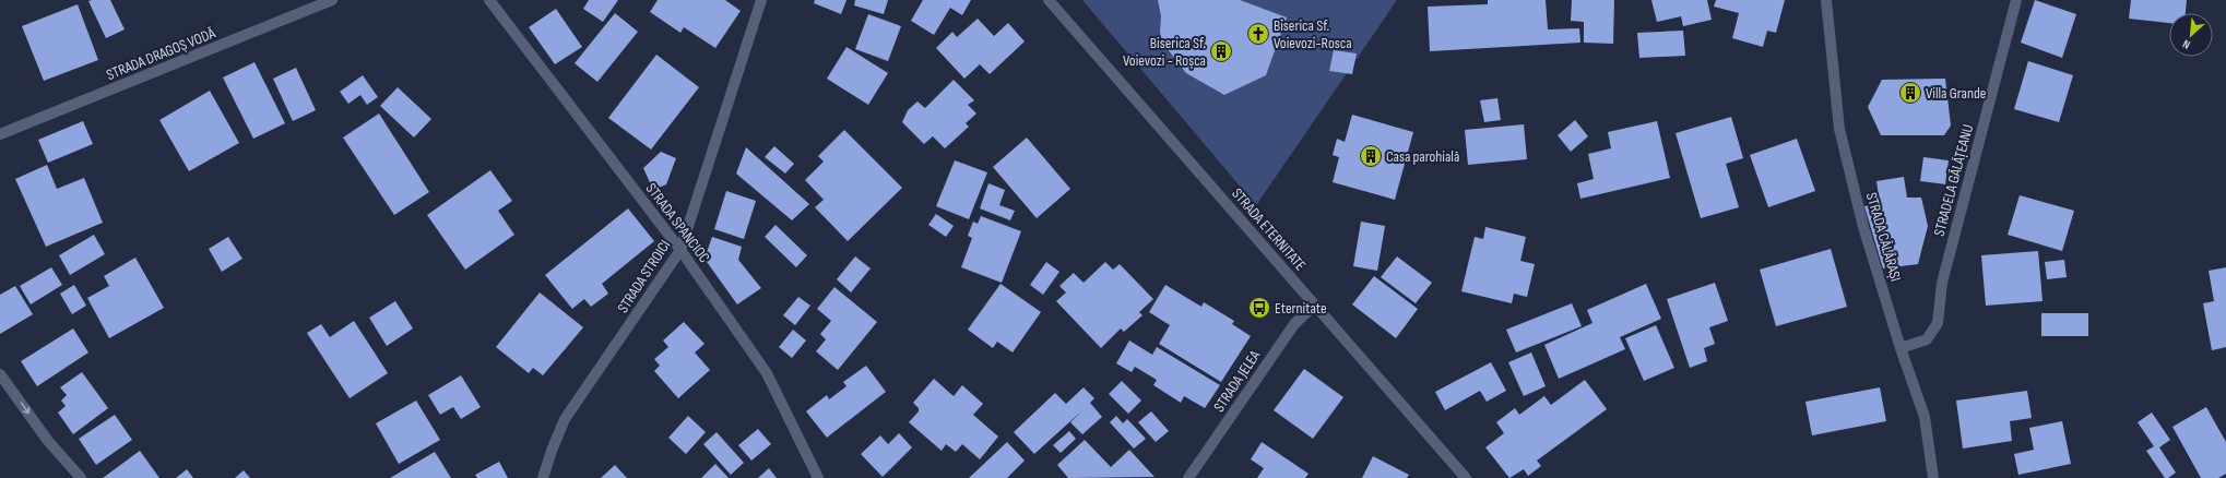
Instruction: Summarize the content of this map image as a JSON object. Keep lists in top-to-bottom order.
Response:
{
  "streets": {
    "street": [
      "STRADA DRAGOȘ VODĂ",
      "STRADELA GĂLĂȚEANU",
      "STRADA SPANCIOC",
      "STRADA ETERNITATE",
      "STRADA CĂLĂRAȘI",
      "STRADA STROICI",
      "STRADA JELEA"
    ]
  },
  "crossings": [
    ["STRADELA GĂLĂȚEANU", "STRADA CĂLĂRAȘI"],
    ["STRADA SPANCIOC", "STRADA STROICI"],
    ["STRADA ETERNITATE", "STRADA JELEA"]
  ],
  "places": {
    "church": ["Biserica Sf. Voievozi-Rosca"],
    "building": ["Biserica Sf. Voievozi - Roșca", "Villa Grande", "Casa parohială"],
    "bus stop": ["Eternitate"]
  },
  "north": "bottom left"
}
